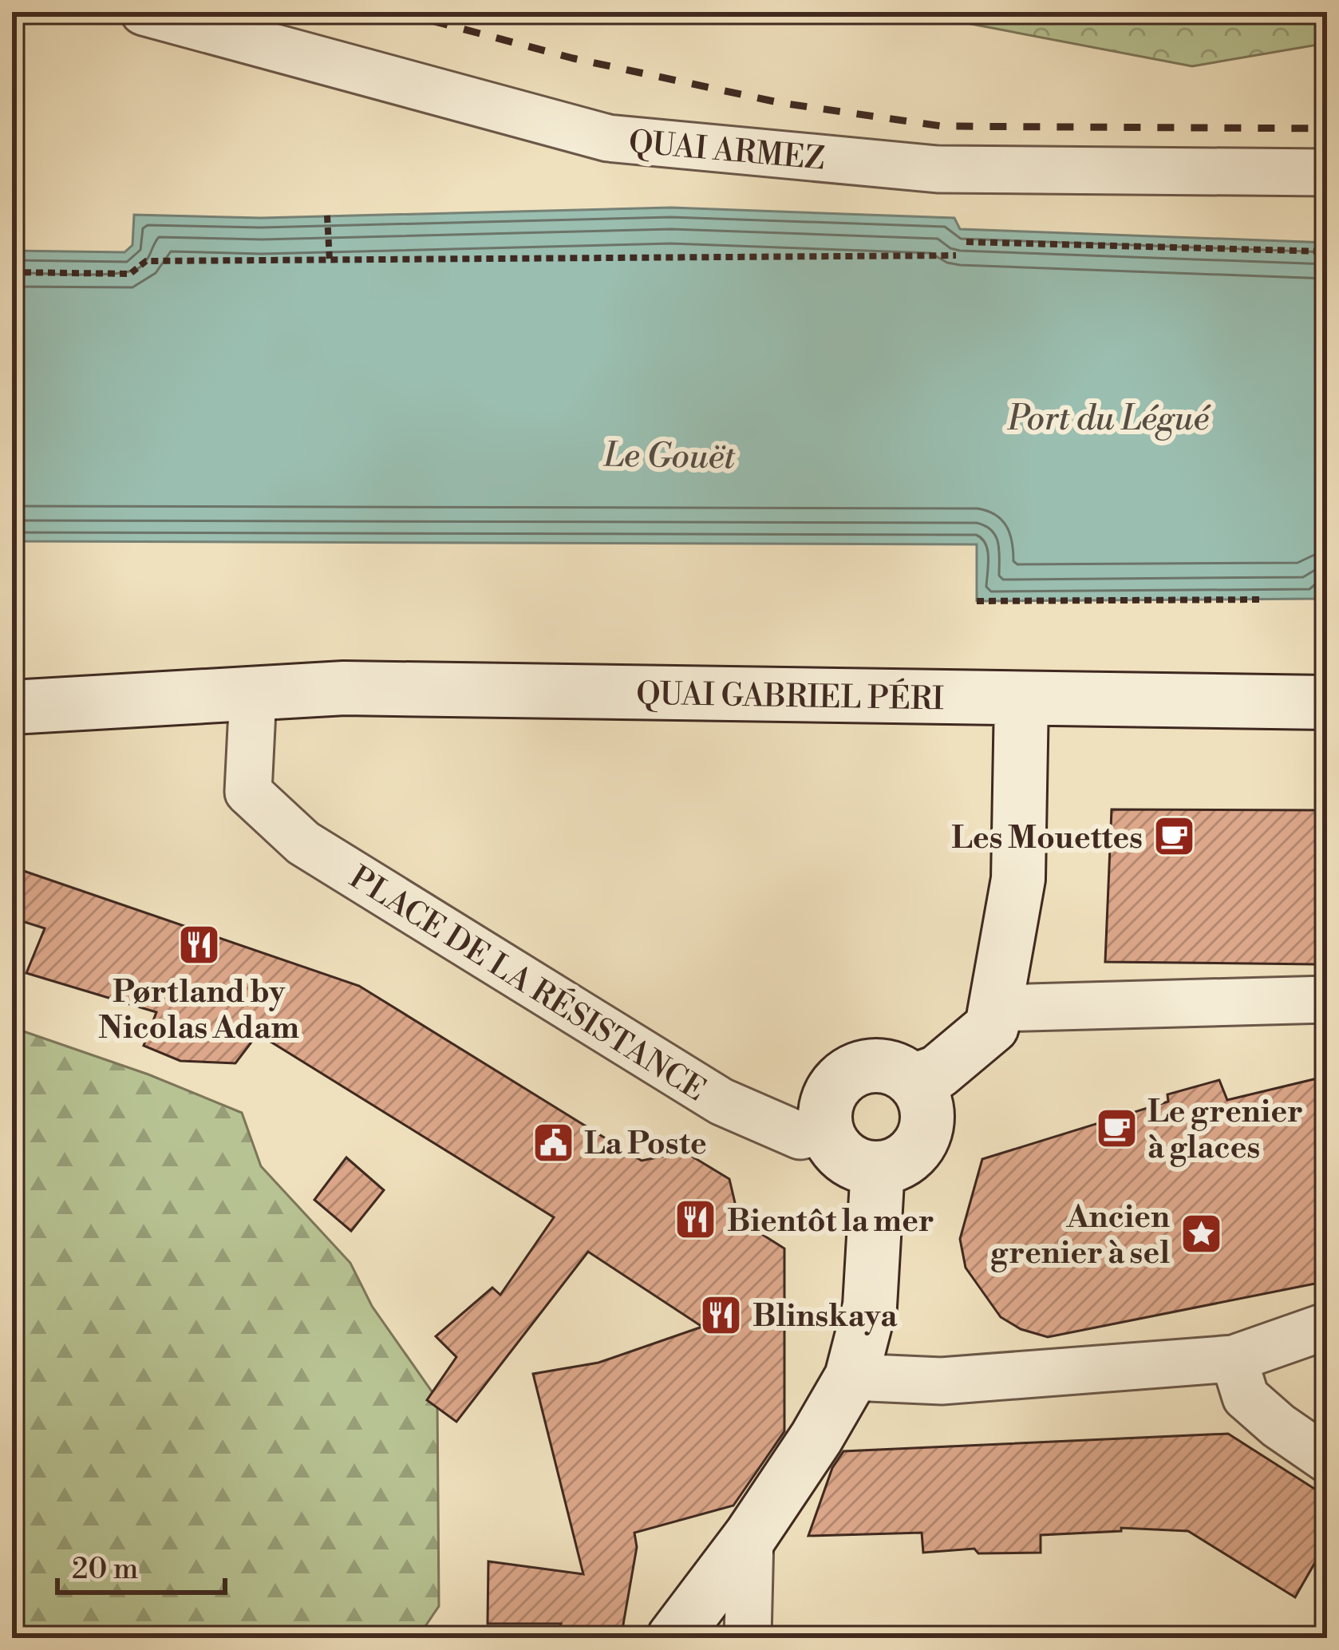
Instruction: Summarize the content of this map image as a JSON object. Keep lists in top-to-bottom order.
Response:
{
  "streets": {
    "street": ["QUAI ARMEZ", "QUAI GABRIEL PÉRI", "PLACE DE LA RÉSISTANCE"]
  },
  "crossings": [
    ["QUAI GABRIEL PÉRI", "PLACE DE LA RÉSISTANCE"]
  ],
  "water": ["Port du Légué", "Le Gouët"],
  "places": {
    "cafe": ["Les Mouettes", "Le grenier à glaces"],
    "restaurant": ["Pørtland by Nicolas Adam", "Bientôt la mer", "Blinskaya"],
    "public building": ["La Poste"],
    "place": ["Ancien grenier à sel"]
  },
  "scale_bar": "20 m"
}
